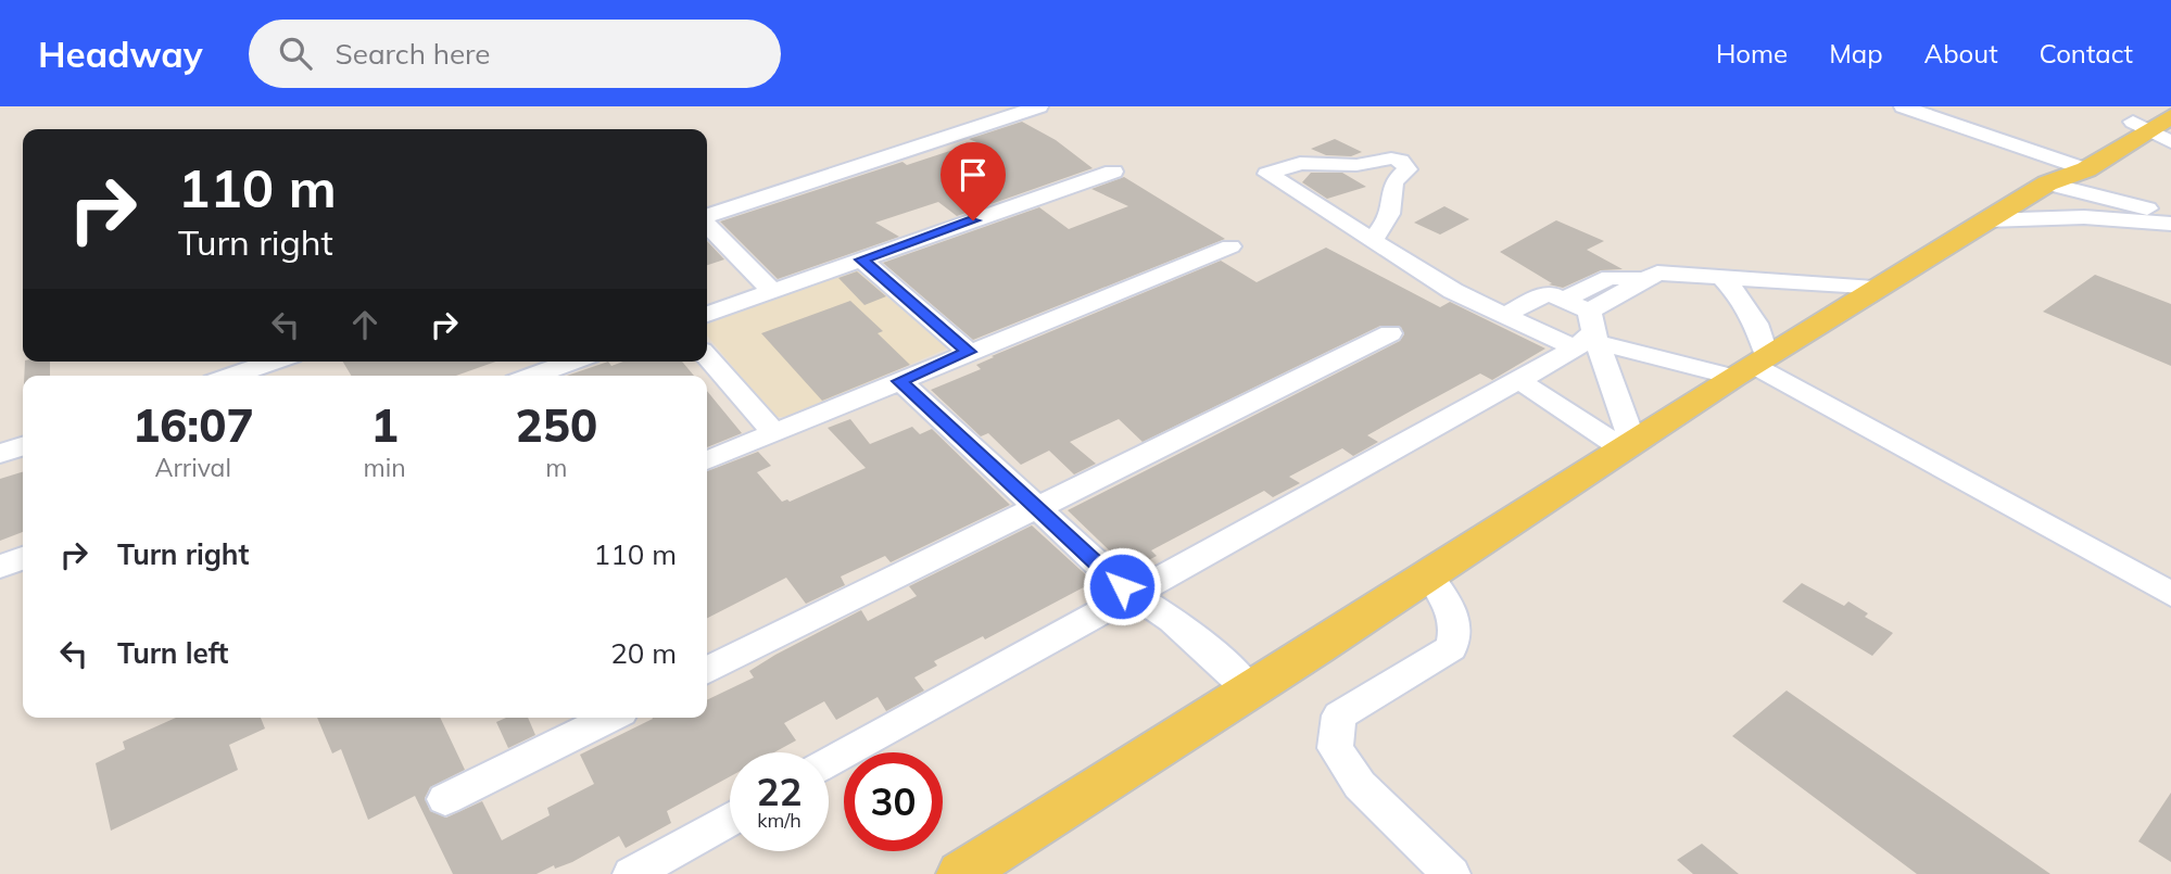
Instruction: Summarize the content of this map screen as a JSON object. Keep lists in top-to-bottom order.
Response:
{
  "page": {
    "header": "Headway",
    "search": "Search here",
    "nav": [
      "Home",
      "Map",
      "About",
      "Contact"
    ],
    "turn": ["110 m", "Turn right"],
    "eta": [
      "16:07",
      "Arrival",
      "1",
      "min",
      "250",
      "m"
    ],
    "list": [
      {
        "name": "Turn right",
        "value": "110 m"
      },
      {
        "name": "Turn left",
        "value": "20 m"
      }
    ],
    "speed": "22 km/h",
    "limit": "30"
  }
}
